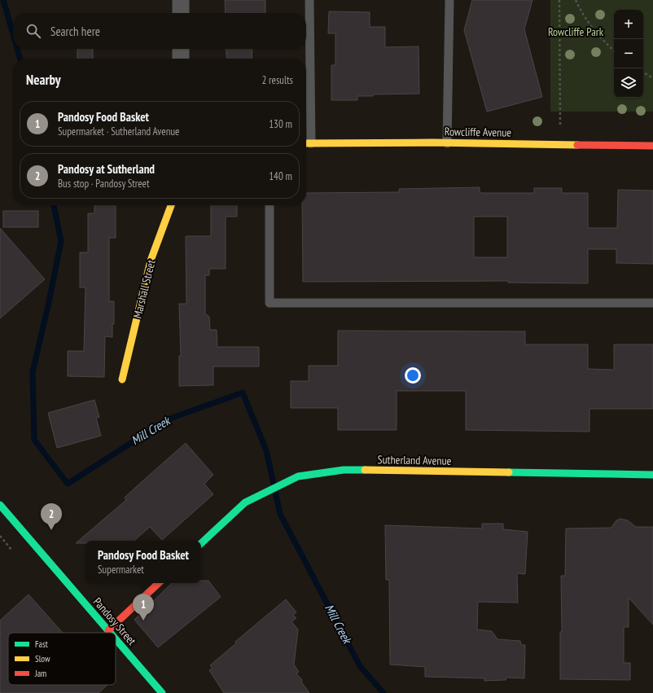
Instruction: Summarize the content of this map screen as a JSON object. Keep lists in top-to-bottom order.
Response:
{
  "streets": {
    "street": [
      "Rowcliffe Avenue",
      "Marshall Street",
      "Sutherland Avenue",
      "Pandosy Street"
    ]
  },
  "water": ["Mill Creek"],
  "parks": ["Rowcliffe Park"],
  "legend": ["Fast", "Slow", "Jam"],
  "page": {
    "map_buttons": ["+", "−"],
    "search": "Search here",
    "heading": ["Nearby", "2 results"],
    "list": [
      {
        "mark": "1",
        "name": "Pandosy Food Basket",
        "note": "Supermarket · Sutherland Avenue",
        "value": "130 m"
      },
      {
        "mark": "2",
        "name": "Pandosy at Sutherland",
        "note": "Bus stop · Pandosy Street",
        "value": "140 m"
      }
    ],
    "pins": ["2", "1"],
    "popup": ["Pandosy Food Basket", "Supermarket"]
  }
}
